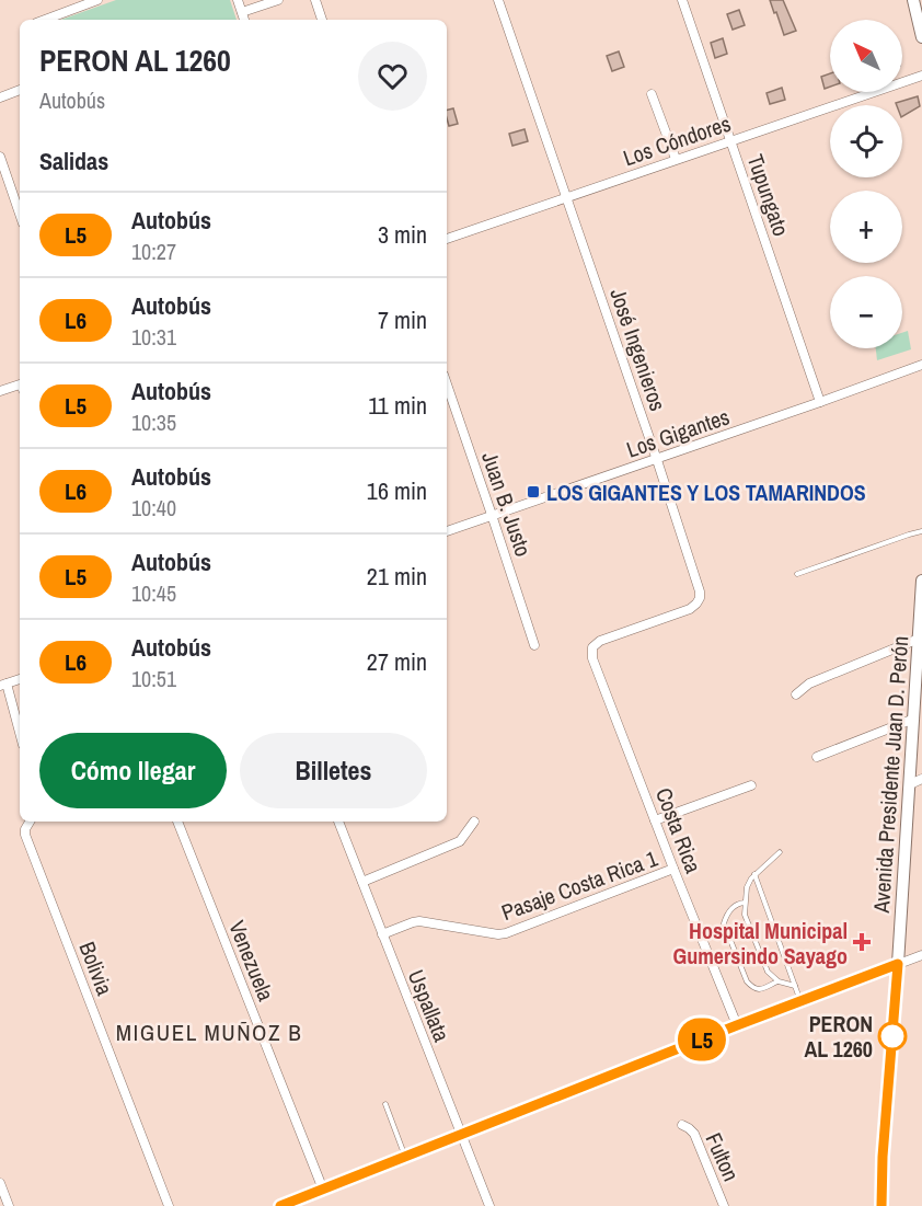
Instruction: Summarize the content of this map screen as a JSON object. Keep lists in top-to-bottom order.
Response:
{
  "streets": {
    "main road": ["Avenida Presidente Juan D. Perón"],
    "street": [
      "Los Cóndores",
      "Tupungato",
      "José Ingenieros",
      "Los Gigantes",
      "Juan B. Justo",
      "Costa Rica",
      "Pasaje Costa Rica 1",
      "Venezuela",
      "Bolivia",
      "Uspallata",
      "Fulton"
    ]
  },
  "crossings": [
    ["Los Cóndores", "Tupungato"],
    ["Los Cóndores", "José Ingenieros"],
    ["Tupungato", "Los Gigantes"],
    ["José Ingenieros", "Los Gigantes"],
    ["José Ingenieros", "Costa Rica"],
    ["Los Gigantes", "Juan B. Justo"],
    ["Costa Rica", "Pasaje Costa Rica 1"],
    ["Pasaje Costa Rica 1", "Uspallata"]
  ],
  "districts": ["MIGUEL MUÑOZ B"],
  "places": {
    "transit": ["LOS GIGANTES Y LOS TAMARINDOS"],
    "health": ["Hospital Municipal Gumersindo Sayago"],
    "other": ["PERON AL 1260"]
  },
  "lines": ["bus line L5"],
  "north": "top left",
  "page": {
    "on_map": "L5",
    "map_buttons": ["+", "−"],
    "heading": [
      ["PERON AL 1260", "Autobús"],
      "Salidas"
    ],
    "list": [
      {
        "mark": "L5",
        "name": "Autobús",
        "note": "10:27",
        "value": "3 min"
      },
      {
        "mark": "L6",
        "name": "Autobús",
        "note": "10:31",
        "value": "7 min"
      },
      {
        "mark": "L5",
        "name": "Autobús",
        "note": "10:35",
        "value": "11 min"
      },
      {
        "mark": "L6",
        "name": "Autobús",
        "note": "10:40",
        "value": "16 min"
      },
      {
        "mark": "L5",
        "name": "Autobús",
        "note": "10:45",
        "value": "21 min"
      },
      {
        "mark": "L6",
        "name": "Autobús",
        "note": "10:51",
        "value": "27 min"
      }
    ],
    "buttons": ["Cómo llegar", "Billetes"]
  }
}
